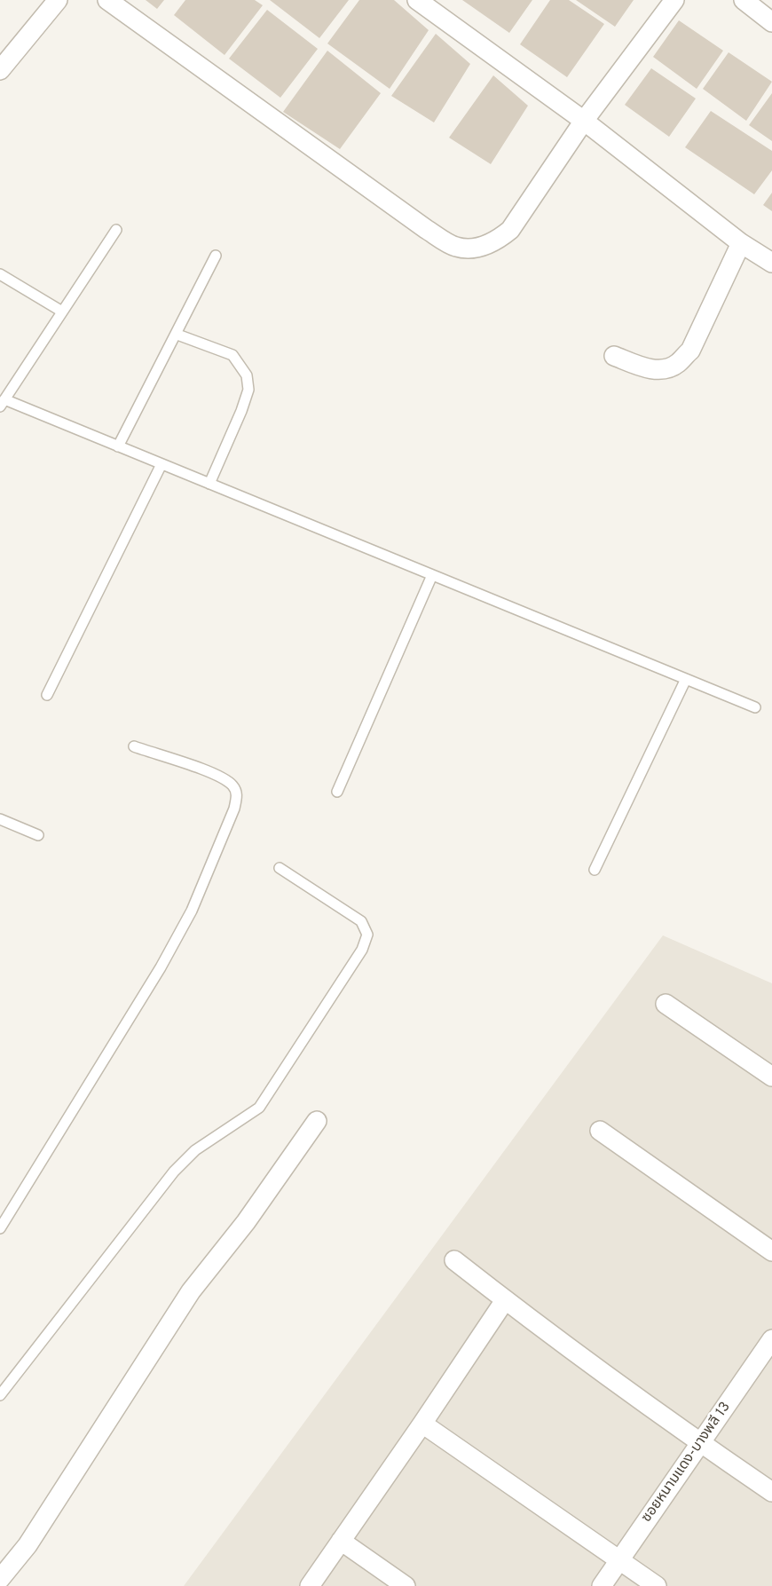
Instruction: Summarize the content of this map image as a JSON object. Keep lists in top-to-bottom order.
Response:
{
  "streets": {
    "street": ["ซอยหนามแดง-บางพลี 13"]
  }
}
